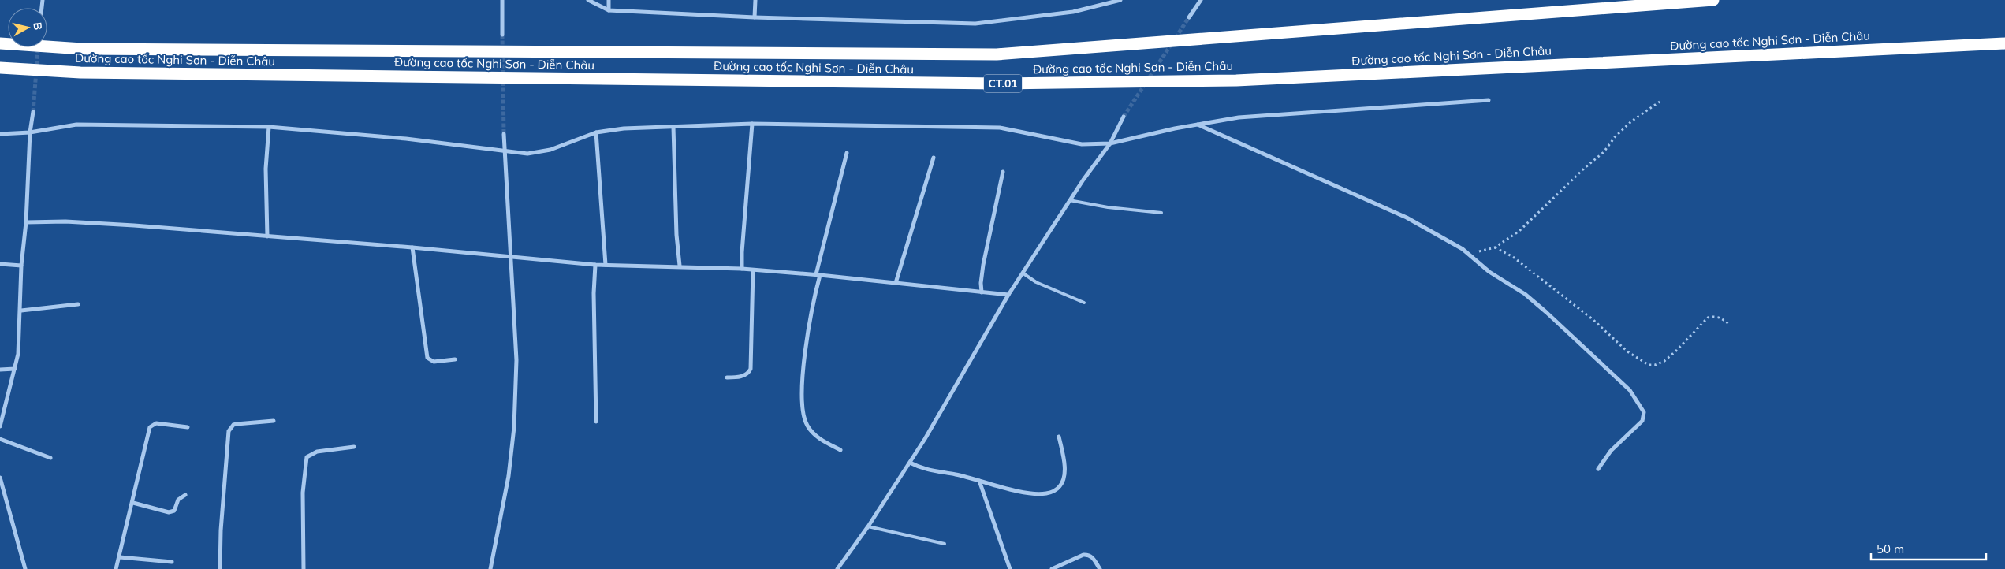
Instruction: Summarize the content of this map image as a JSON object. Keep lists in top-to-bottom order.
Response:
{
  "streets": {
    "highway": ["Đường cao tốc Nghi Sơn - Diễn Châu", "CT.01"]
  },
  "scale_bar": "50 m",
  "north": "right"
}
